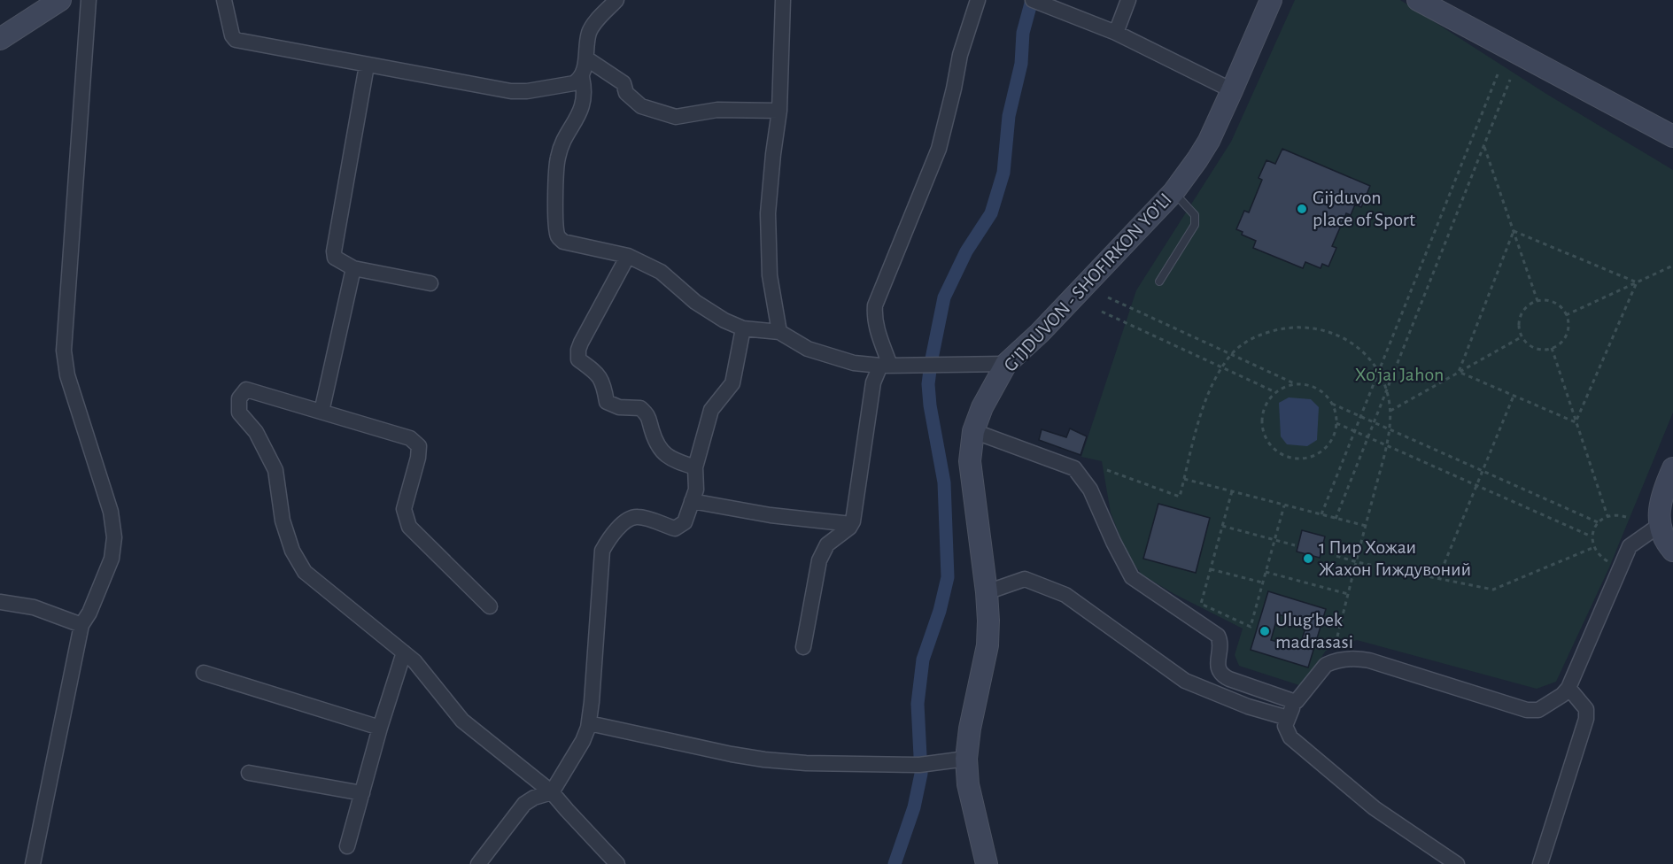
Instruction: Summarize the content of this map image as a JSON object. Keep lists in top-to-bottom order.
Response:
{
  "streets": {
    "main road": ["G'IJDUVON - SHOFIRKON YO'LI"]
  },
  "parks": ["Xo'jai Jahon"],
  "places": ["Gijduvon place of Sport", "1 Пир Хожаи Жахон Гиждувоний", "Ulug'bek madrasasi"]
}
